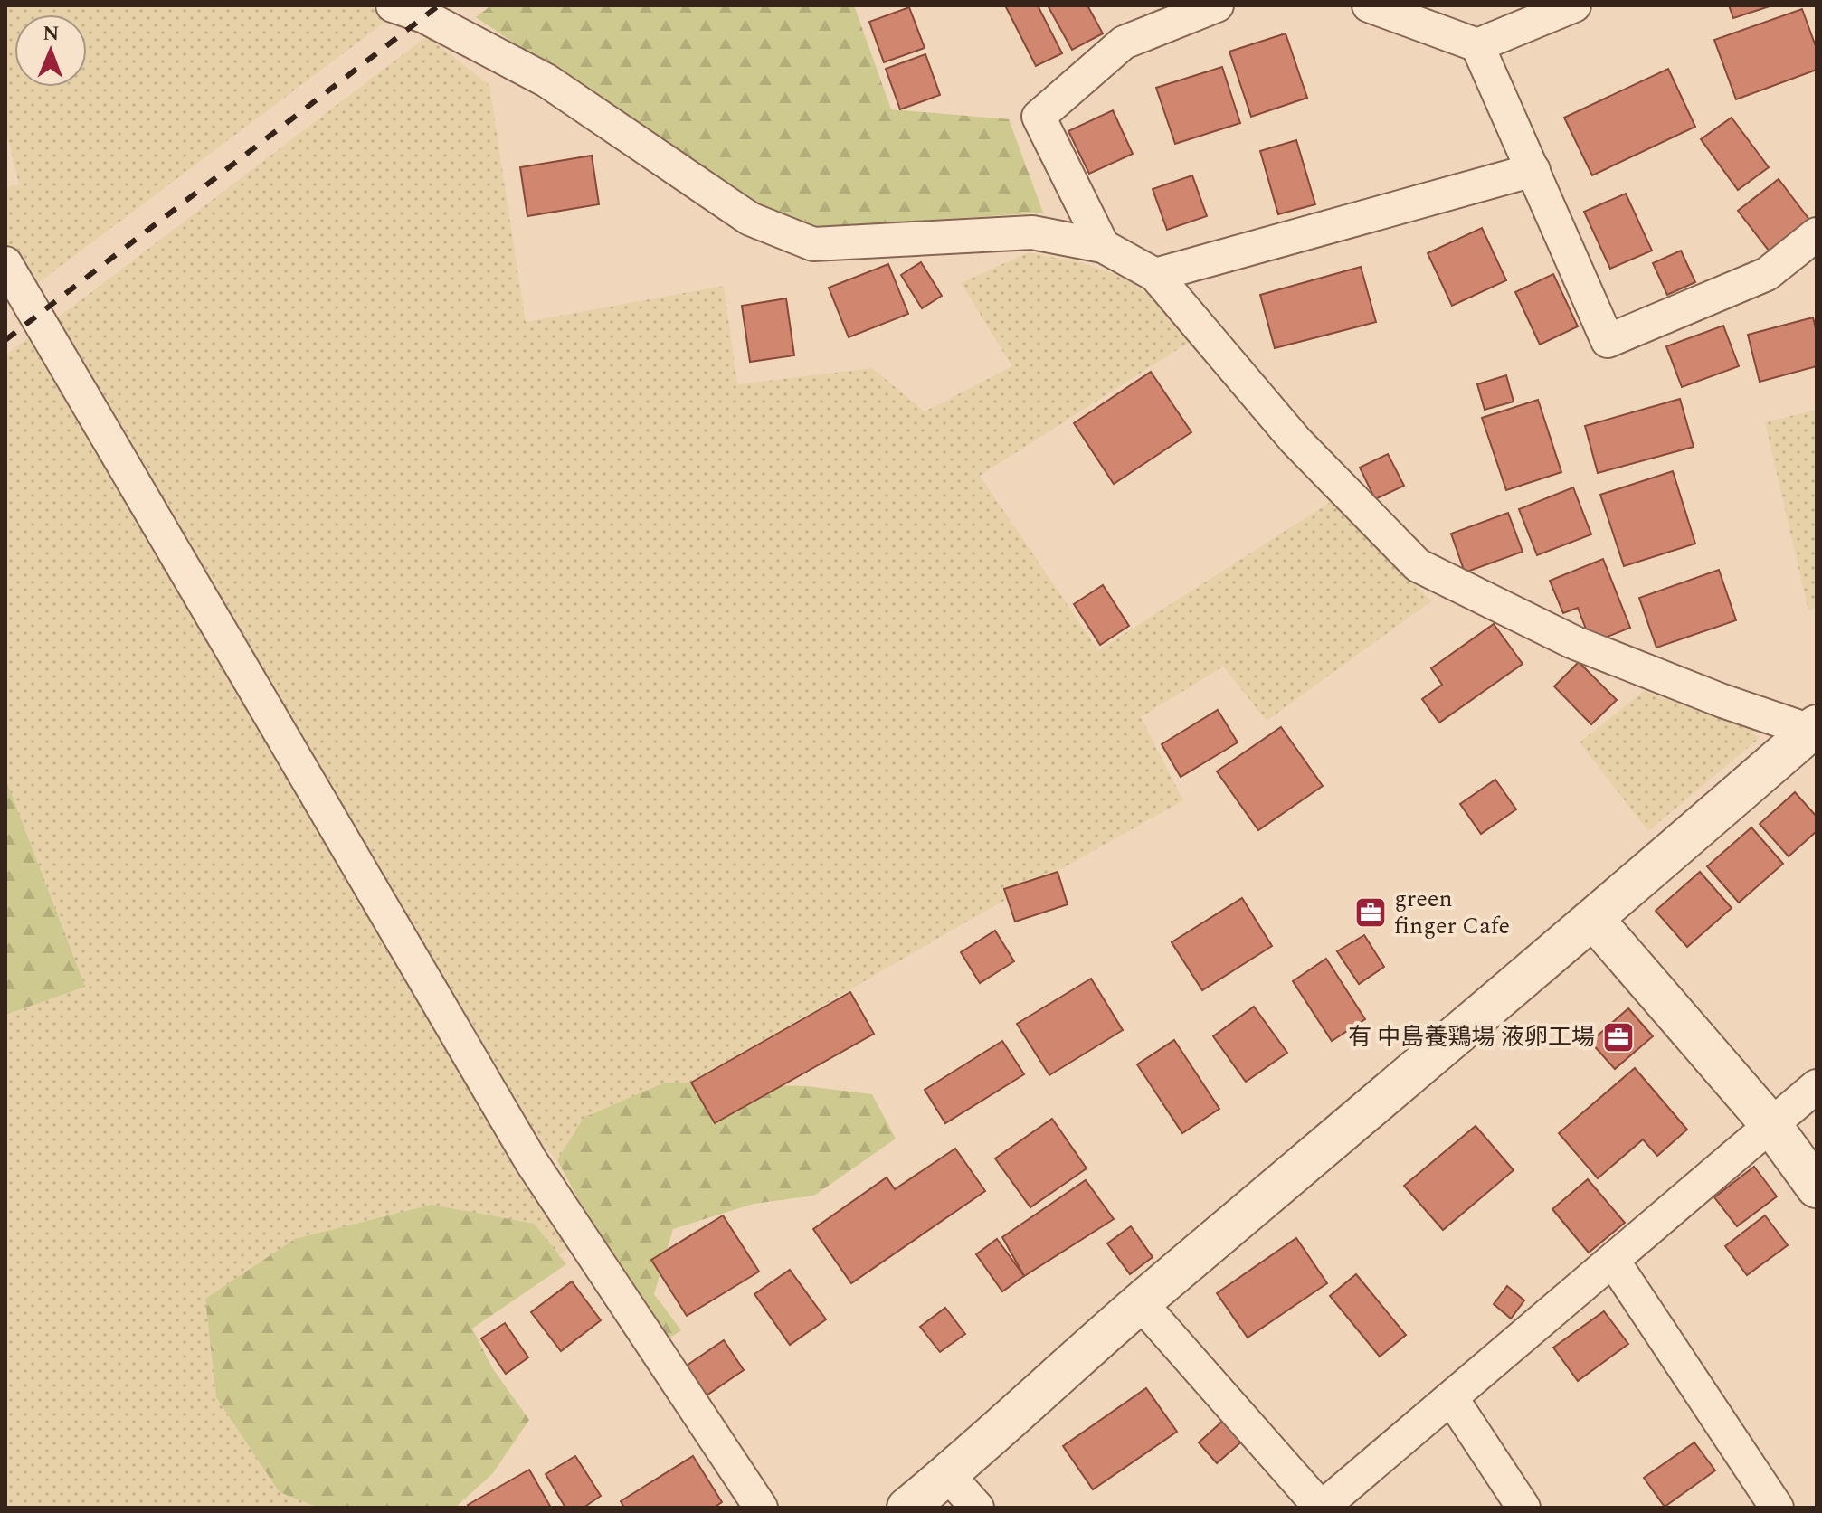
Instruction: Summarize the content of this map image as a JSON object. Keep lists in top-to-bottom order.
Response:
{
  "places": {
    "office": ["green finger Cafe", "有 中島養鶏場 液卵工場"]
  },
  "north": "top"
}
